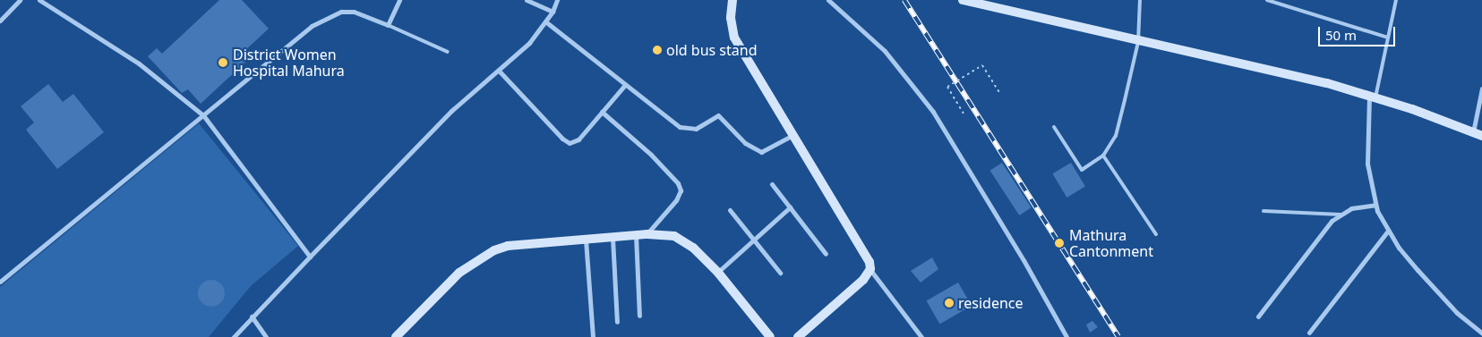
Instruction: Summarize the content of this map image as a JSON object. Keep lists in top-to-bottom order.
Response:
{
  "places": [
    "old bus stand",
    "District Women Hospital Mahura",
    "Mathura Cantonment",
    "residence"
  ],
  "scale_bar": "50 m"
}
